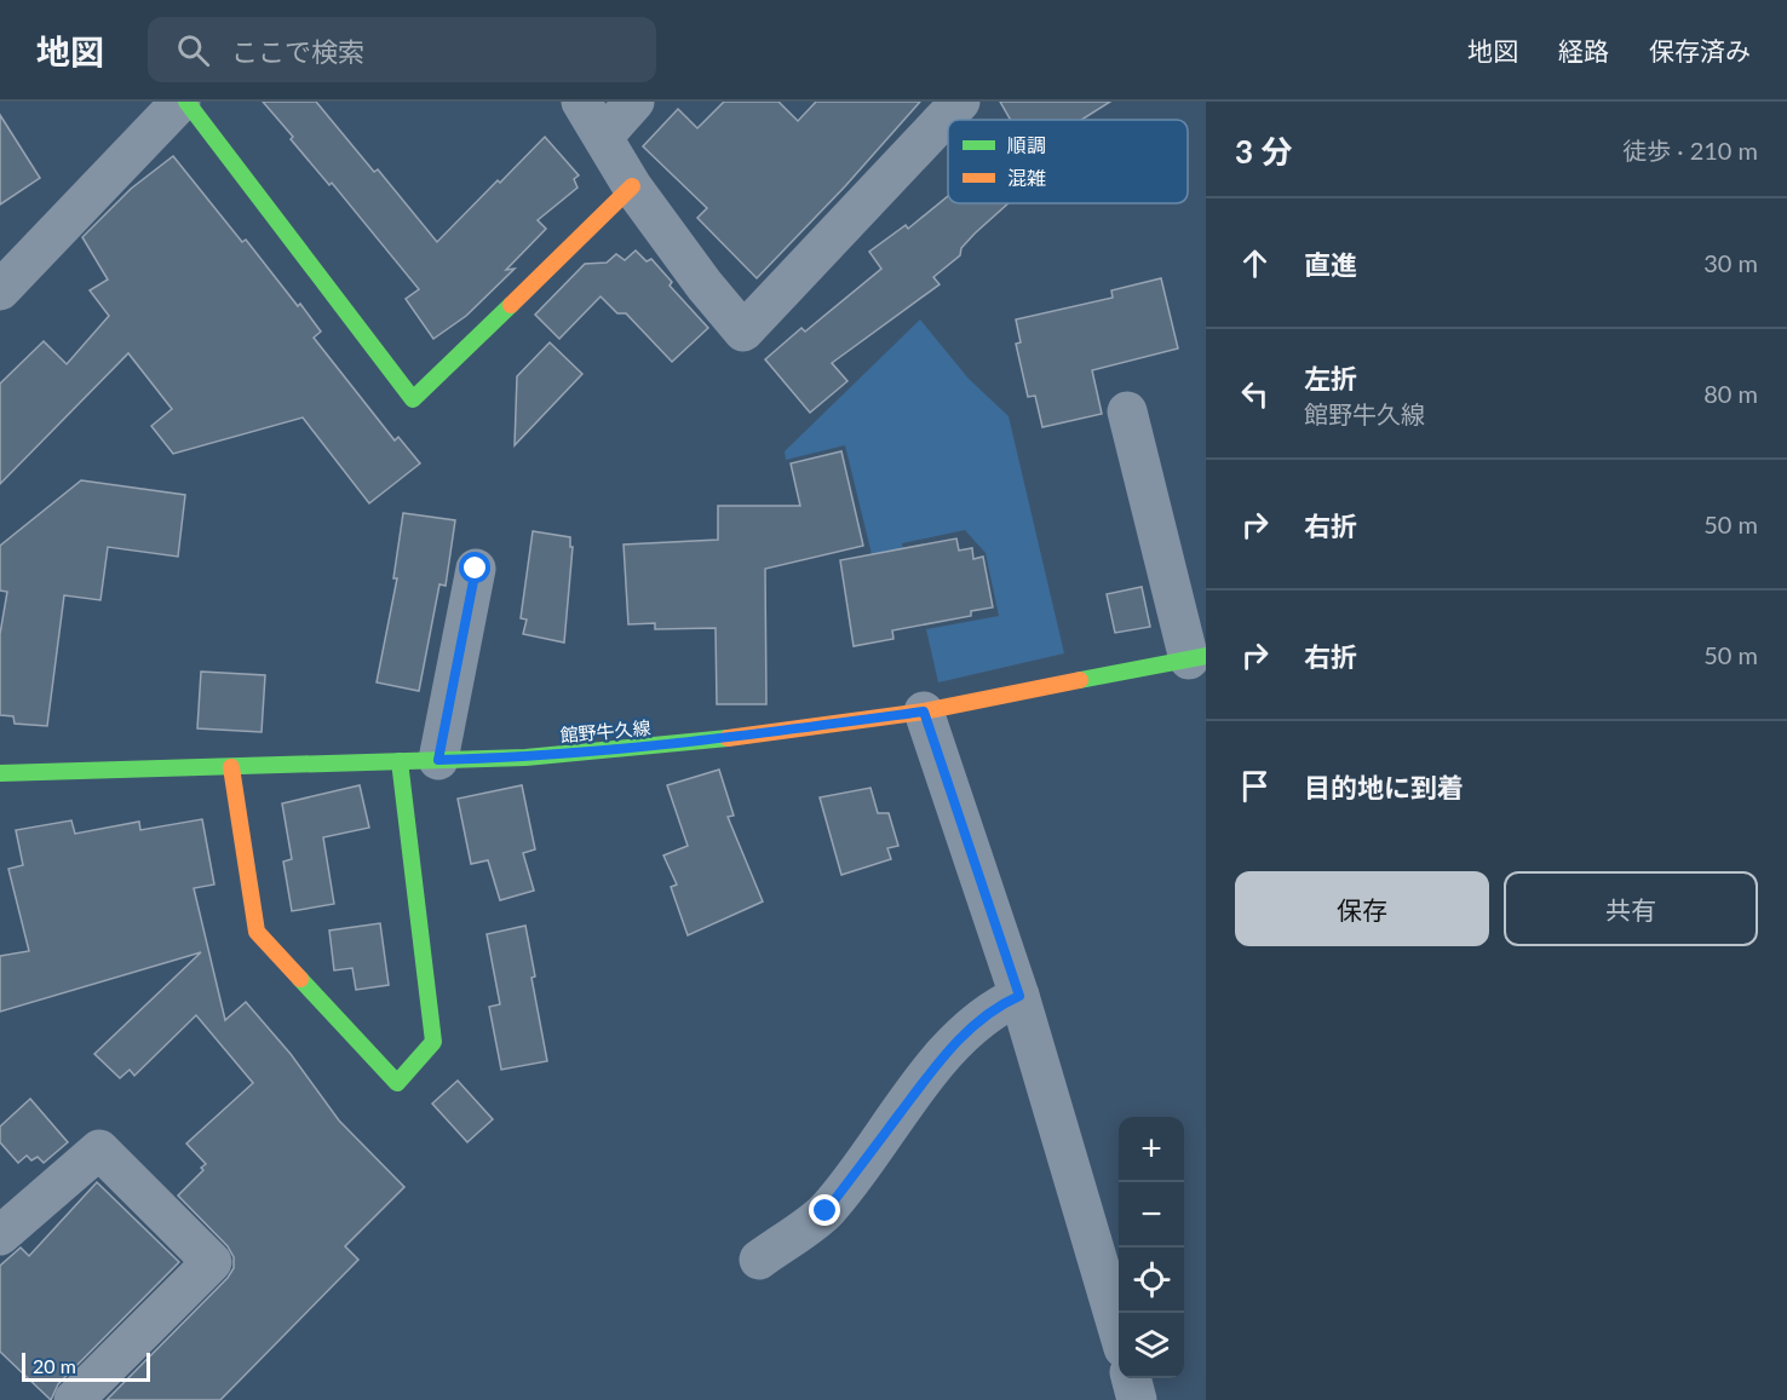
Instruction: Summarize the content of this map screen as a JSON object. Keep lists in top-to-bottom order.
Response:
{
  "streets": {
    "street": ["館野牛久線"]
  },
  "legend": ["順調", "混雑"],
  "scale_bar": "20 m",
  "page": {
    "header": "地図",
    "search": "ここで検索",
    "nav": ["地図", "経路", "保存済み"],
    "heading": ["3 分", "徒歩 · 210 m"],
    "list": [
      ["直進", "30 m"],
      ["左折", "館野牛久線", "80 m"],
      ["右折", "50 m"],
      ["右折", "50 m"],
      "目的地に到着"
    ],
    "buttons": ["保存", "共有"],
    "map_buttons": ["+", "−"],
    "scale": "20 m"
  }
}
